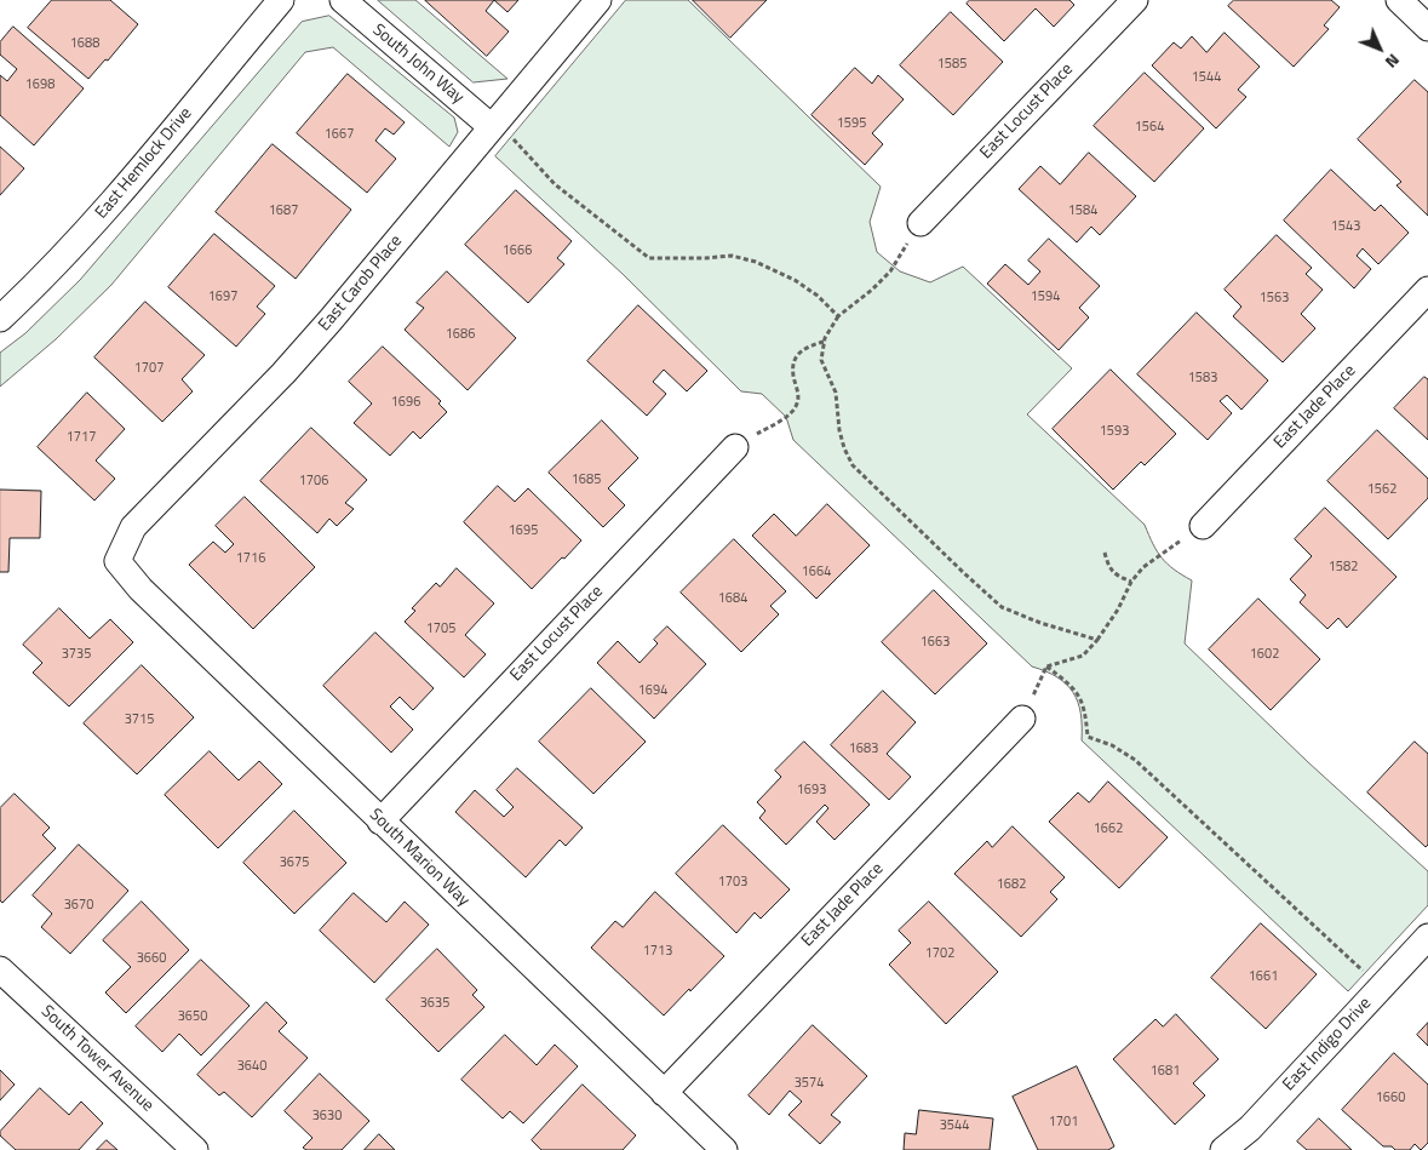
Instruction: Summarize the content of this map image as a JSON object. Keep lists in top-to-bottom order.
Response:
{
  "streets": {
    "street": [
      "South John Way",
      "East Locust Place",
      "East Hemlock Drive",
      "East Carob Place",
      "East Jade Place",
      "South Marion Way",
      "East Indigo Drive",
      "South Tower Avenue"
    ]
  },
  "crossings": [
    ["South John Way", "East Carob Place"],
    ["East Locust Place", "South Marion Way"],
    ["East Carob Place", "South Marion Way"],
    ["East Jade Place", "South Marion Way"]
  ],
  "house_numbers": [
    "1688",
    "1585",
    "1544",
    "1698",
    "1595",
    "1564",
    "1667",
    "1687",
    "1584",
    "1543",
    "1666",
    "1697",
    "1594",
    "1563",
    "1686",
    "1707",
    "1583",
    "1696",
    "1593",
    "1717",
    "1685",
    "1706",
    "1562",
    "1695",
    "1716",
    "1582",
    "1664",
    "1684",
    "1705",
    "1663",
    "3735",
    "1602",
    "1694",
    "3715",
    "1683",
    "1693",
    "1662",
    "3675",
    "1703",
    "1682",
    "3670",
    "1713",
    "1702",
    "3660",
    "1661",
    "3635",
    "3650",
    "3640",
    "1681",
    "3574",
    "1660",
    "3630",
    "1701",
    "3544"
  ],
  "north": "bottom right"
}
